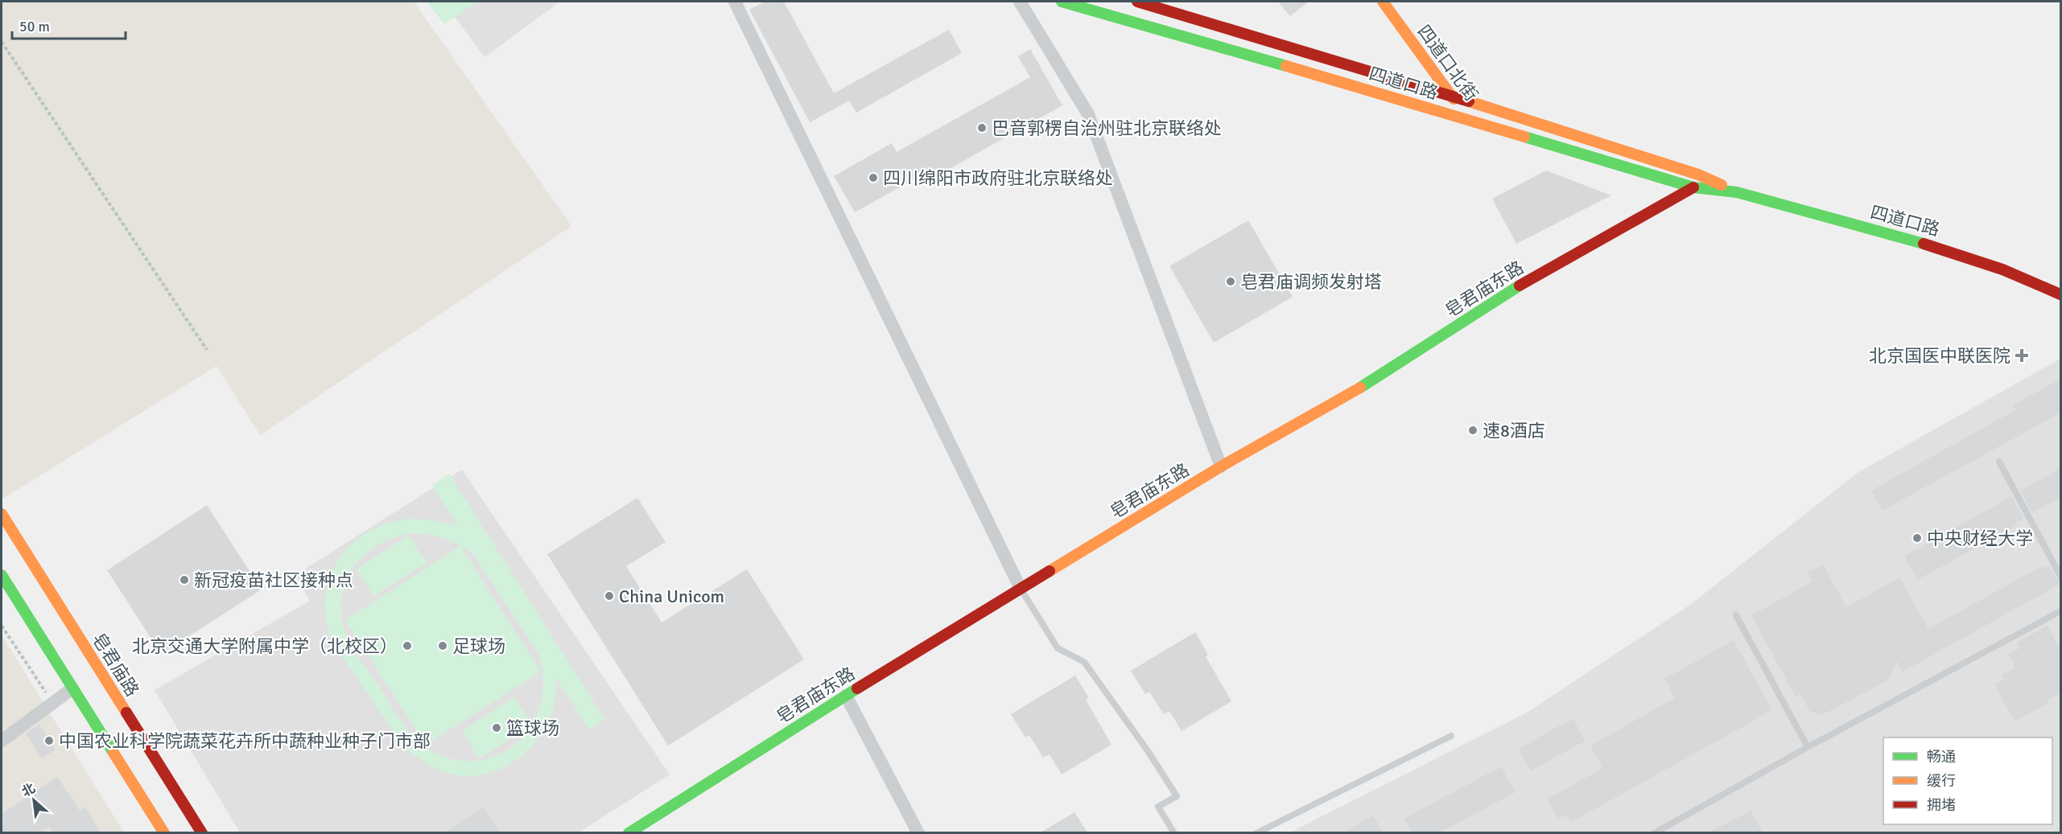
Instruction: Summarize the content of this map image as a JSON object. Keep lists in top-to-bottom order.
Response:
{
  "streets": {
    "street": [
      "四道口北街",
      "四道口路",
      "皂君庙东路",
      "皂君庙路"
    ]
  },
  "crossings": [
    ["四道口北街", "四道口路"],
    ["四道口路", "皂君庙东路"]
  ],
  "places": {
    "other": [
      "巴音郭楞自治州驻北京联络处",
      "四川绵阳市政府驻北京联络处",
      "皂君庙调频发射塔",
      "速8酒店",
      "中央财经大学",
      "新冠疫苗社区接种点",
      "China Unicom",
      "北京交通大学附属中学（北校区）",
      "足球场",
      "篮球场",
      "中国农业科学院蔬菜花卉所中蔬种业种子门市部"
    ],
    "health": ["北京国医中联医院"]
  },
  "legend": ["畅通", "缓行", "拥堵"],
  "scale_bar": "50 m",
  "north": "top left"
}
